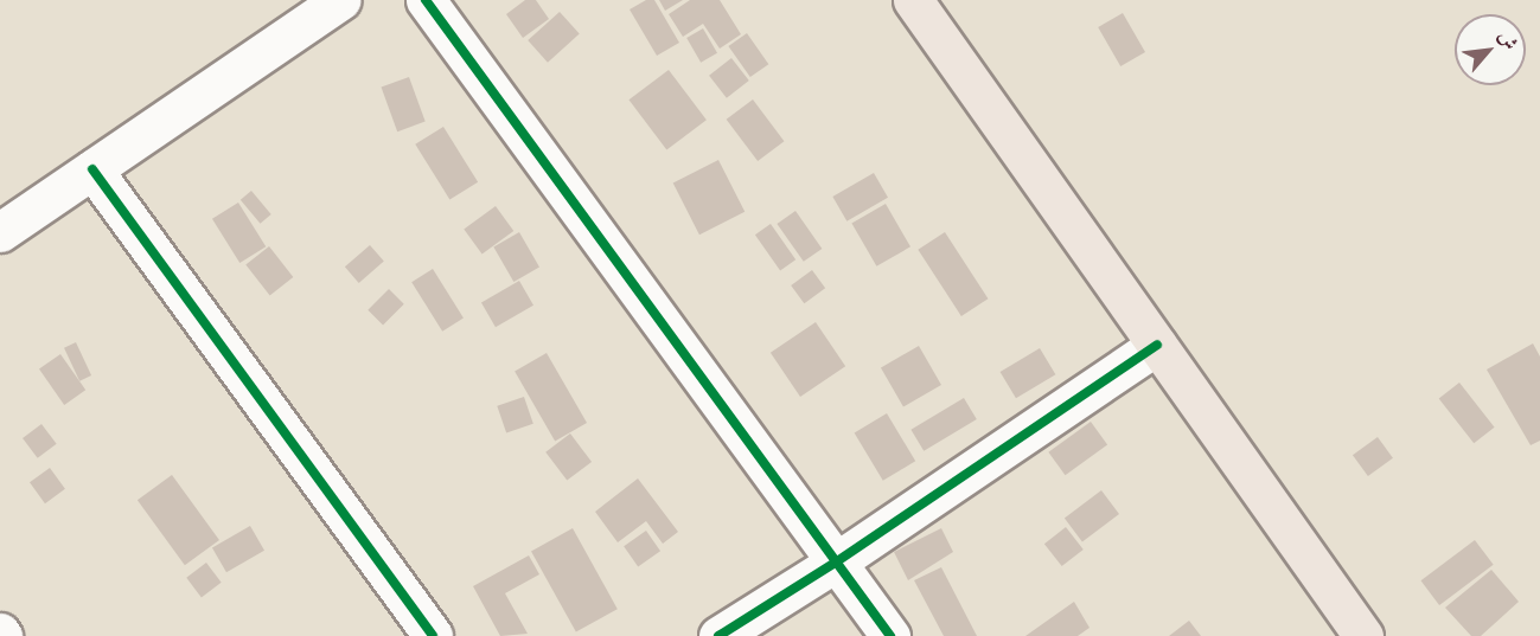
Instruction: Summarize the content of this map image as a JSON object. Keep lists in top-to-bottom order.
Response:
{
  "north": "top right"
}
